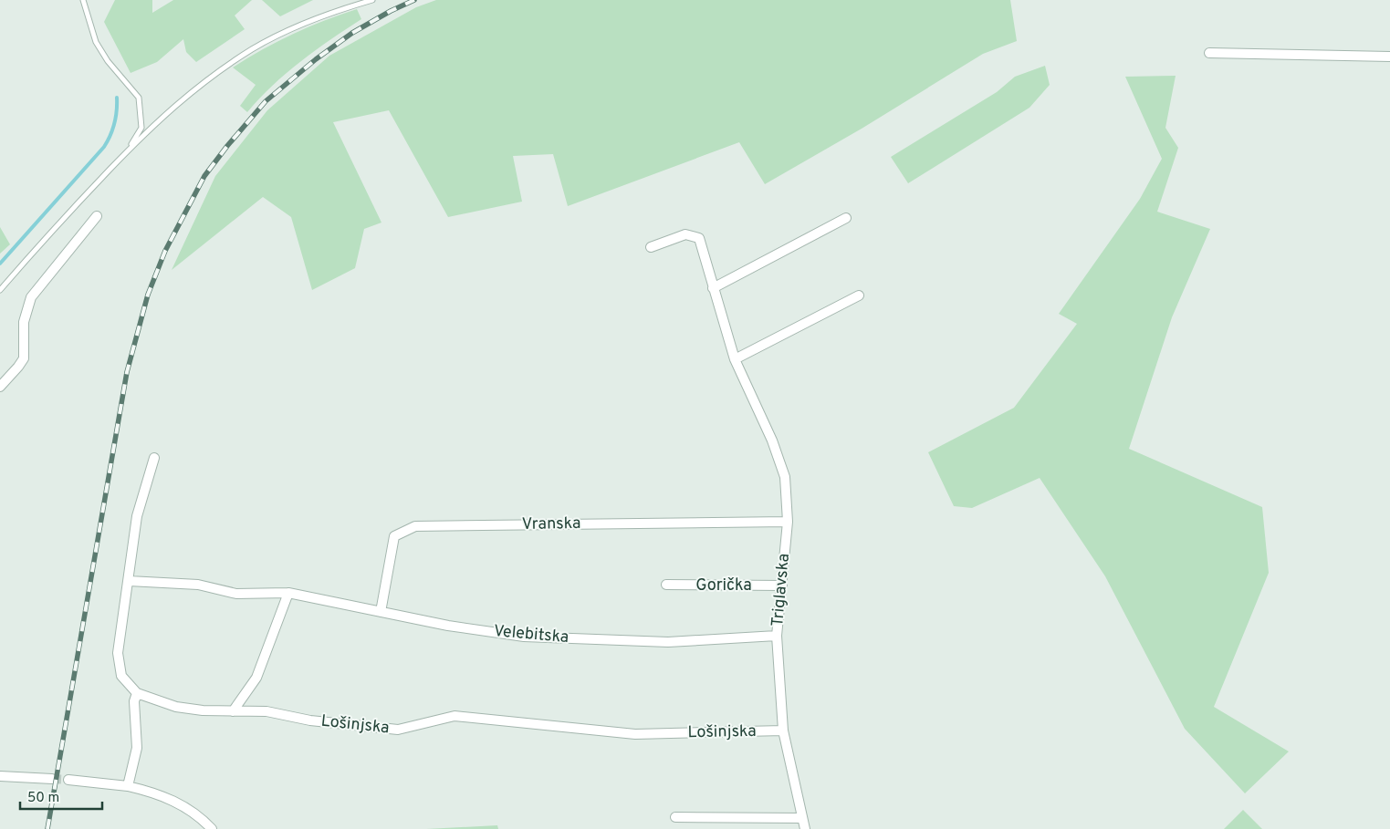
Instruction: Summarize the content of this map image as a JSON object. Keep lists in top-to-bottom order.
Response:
{
  "streets": {
    "street": [
      "Vranska",
      "Gorička",
      "Triglavska",
      "Velebitska",
      "Lošinjska"
    ]
  },
  "crossings": [
    ["Vranska", "Triglavska"],
    ["Vranska", "Velebitska"],
    ["Gorička", "Triglavska"],
    ["Triglavska", "Velebitska"],
    ["Triglavska", "Lošinjska"]
  ],
  "scale_bar": "50 m"
}
